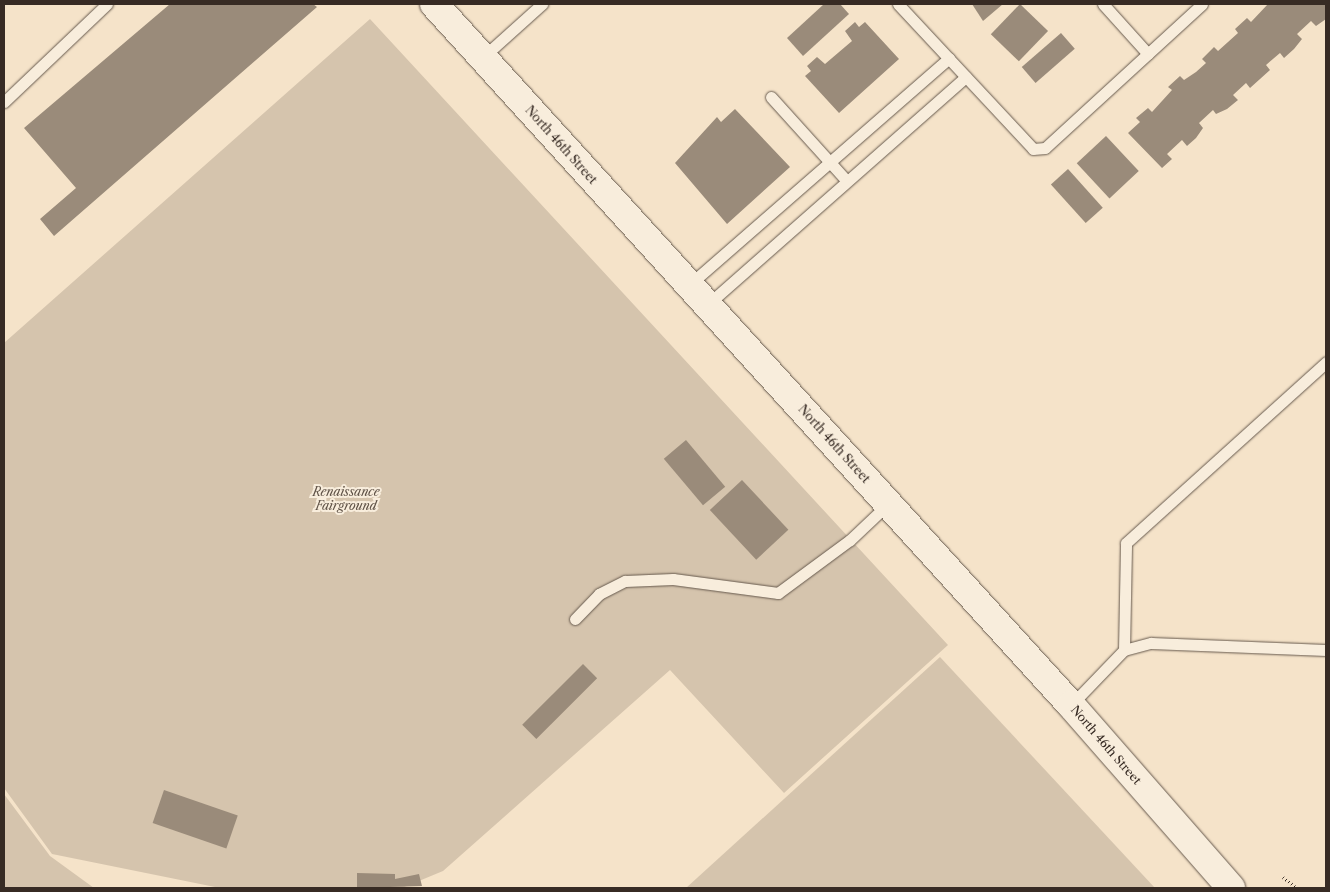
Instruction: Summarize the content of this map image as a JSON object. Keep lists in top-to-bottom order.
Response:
{
  "streets": {
    "street": ["North 46th Street"]
  },
  "parks": ["Renaissance Fairground"]
}
